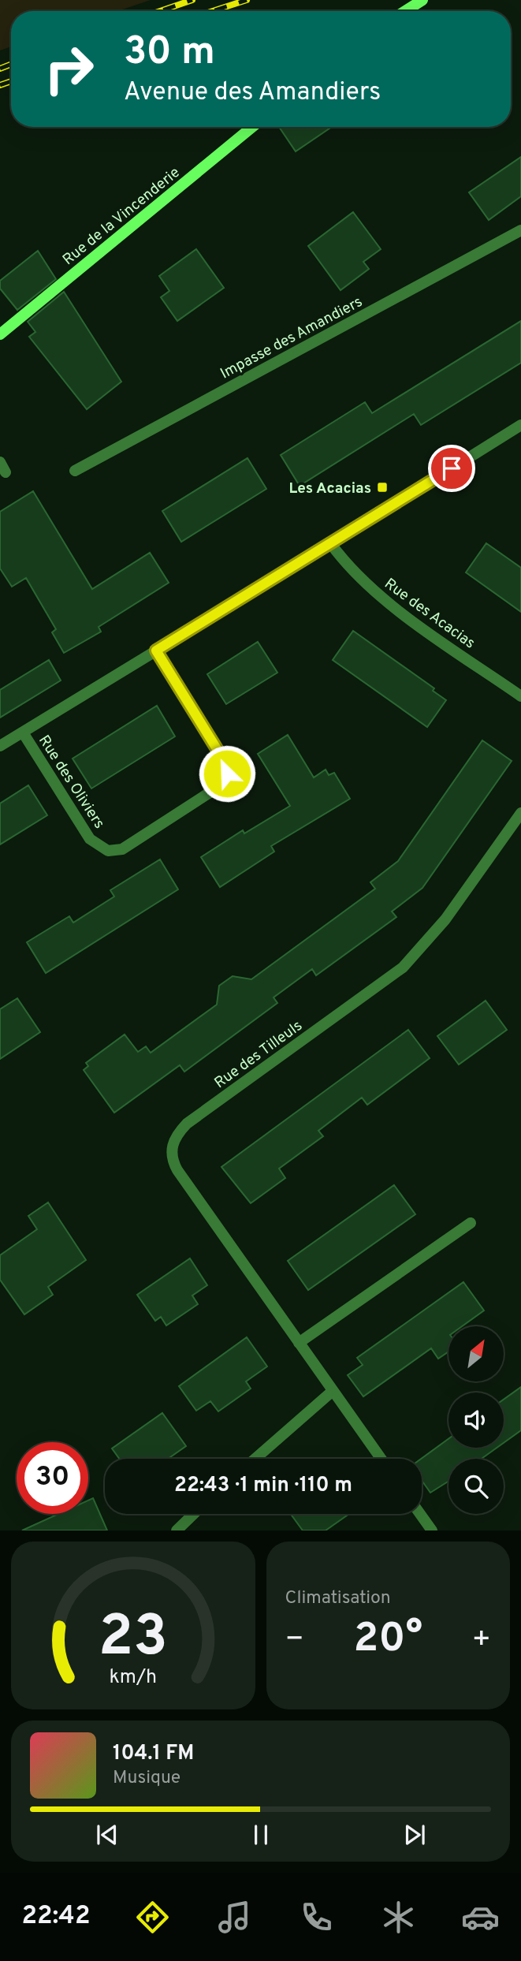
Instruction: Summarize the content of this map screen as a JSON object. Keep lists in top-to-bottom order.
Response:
{
  "streets": {
    "main road": ["Rue de la Vincenderie"],
    "street": [
      "Impasse des Amandiers",
      "Rue des Acacias",
      "Rue des Oliviers",
      "Rue des Tilleuls"
    ]
  },
  "places": {
    "transit": ["Les Acacias"]
  },
  "north": "top right",
  "page": {
    "turn": ["30 m", "Avenue des Amandiers"],
    "limit": "30",
    "trip": "22:43 · 1 min · 110 m",
    "tile": "Climatisation",
    "heat": ["−", "20°", "+"],
    "song": ["104.1 FM", "Musique"],
    "tabs": "22:42",
    "gauge": ["23", "km/h"]
  }
}
